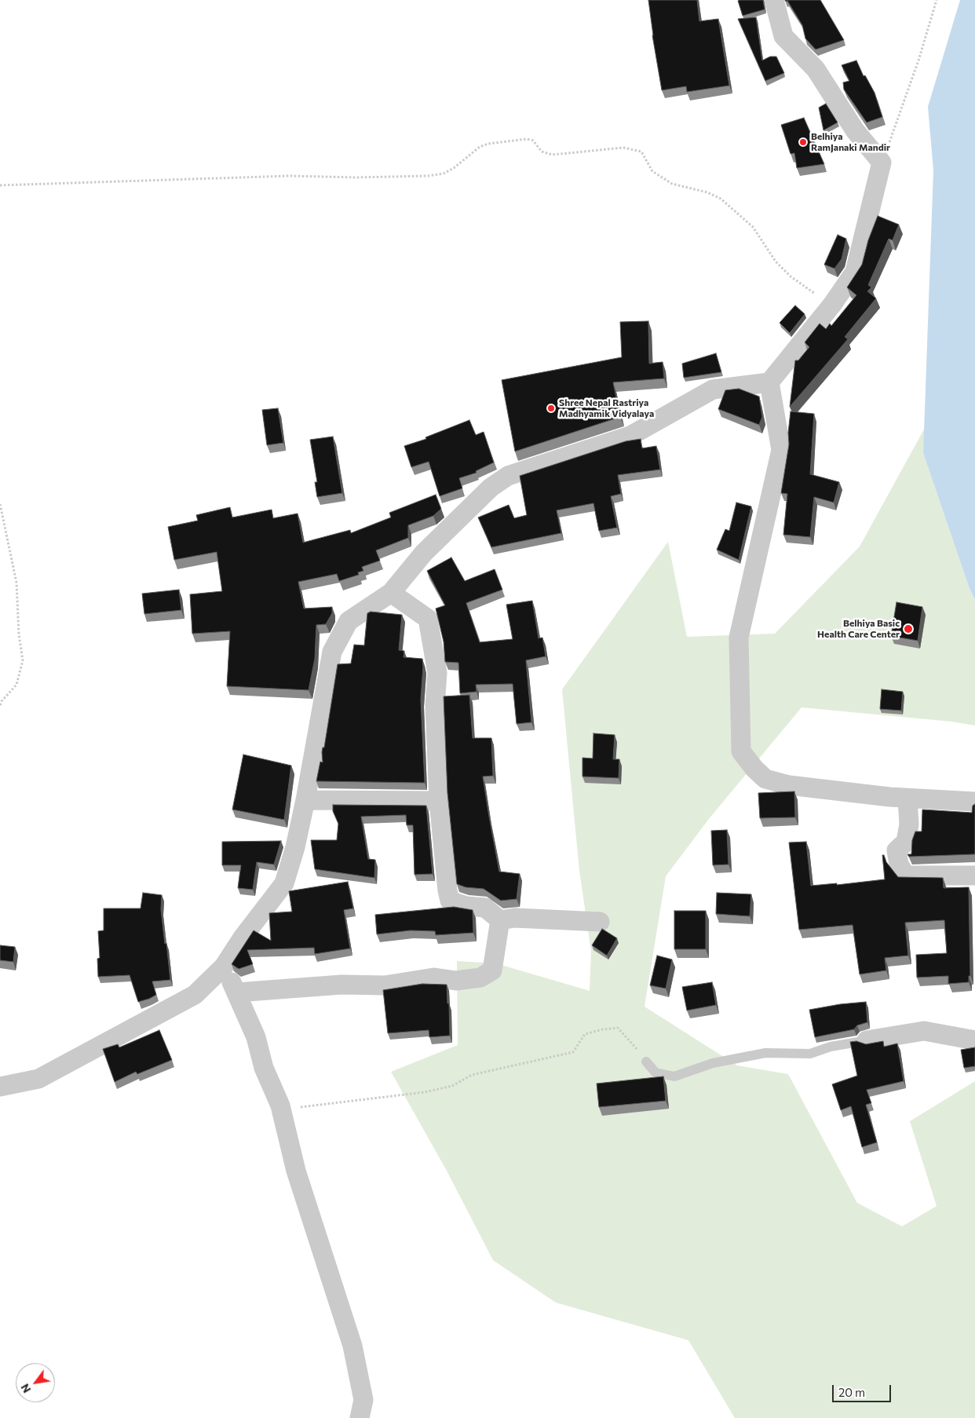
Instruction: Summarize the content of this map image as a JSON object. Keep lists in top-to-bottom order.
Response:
{
  "places": ["Belhiya RamJanaki Mandir", "Shree Nepal Rastriya Madhyamik Vidyalaya", "Belhiya Basic Health Care Center"],
  "scale_bar": "20 m",
  "north": "bottom left"
}
